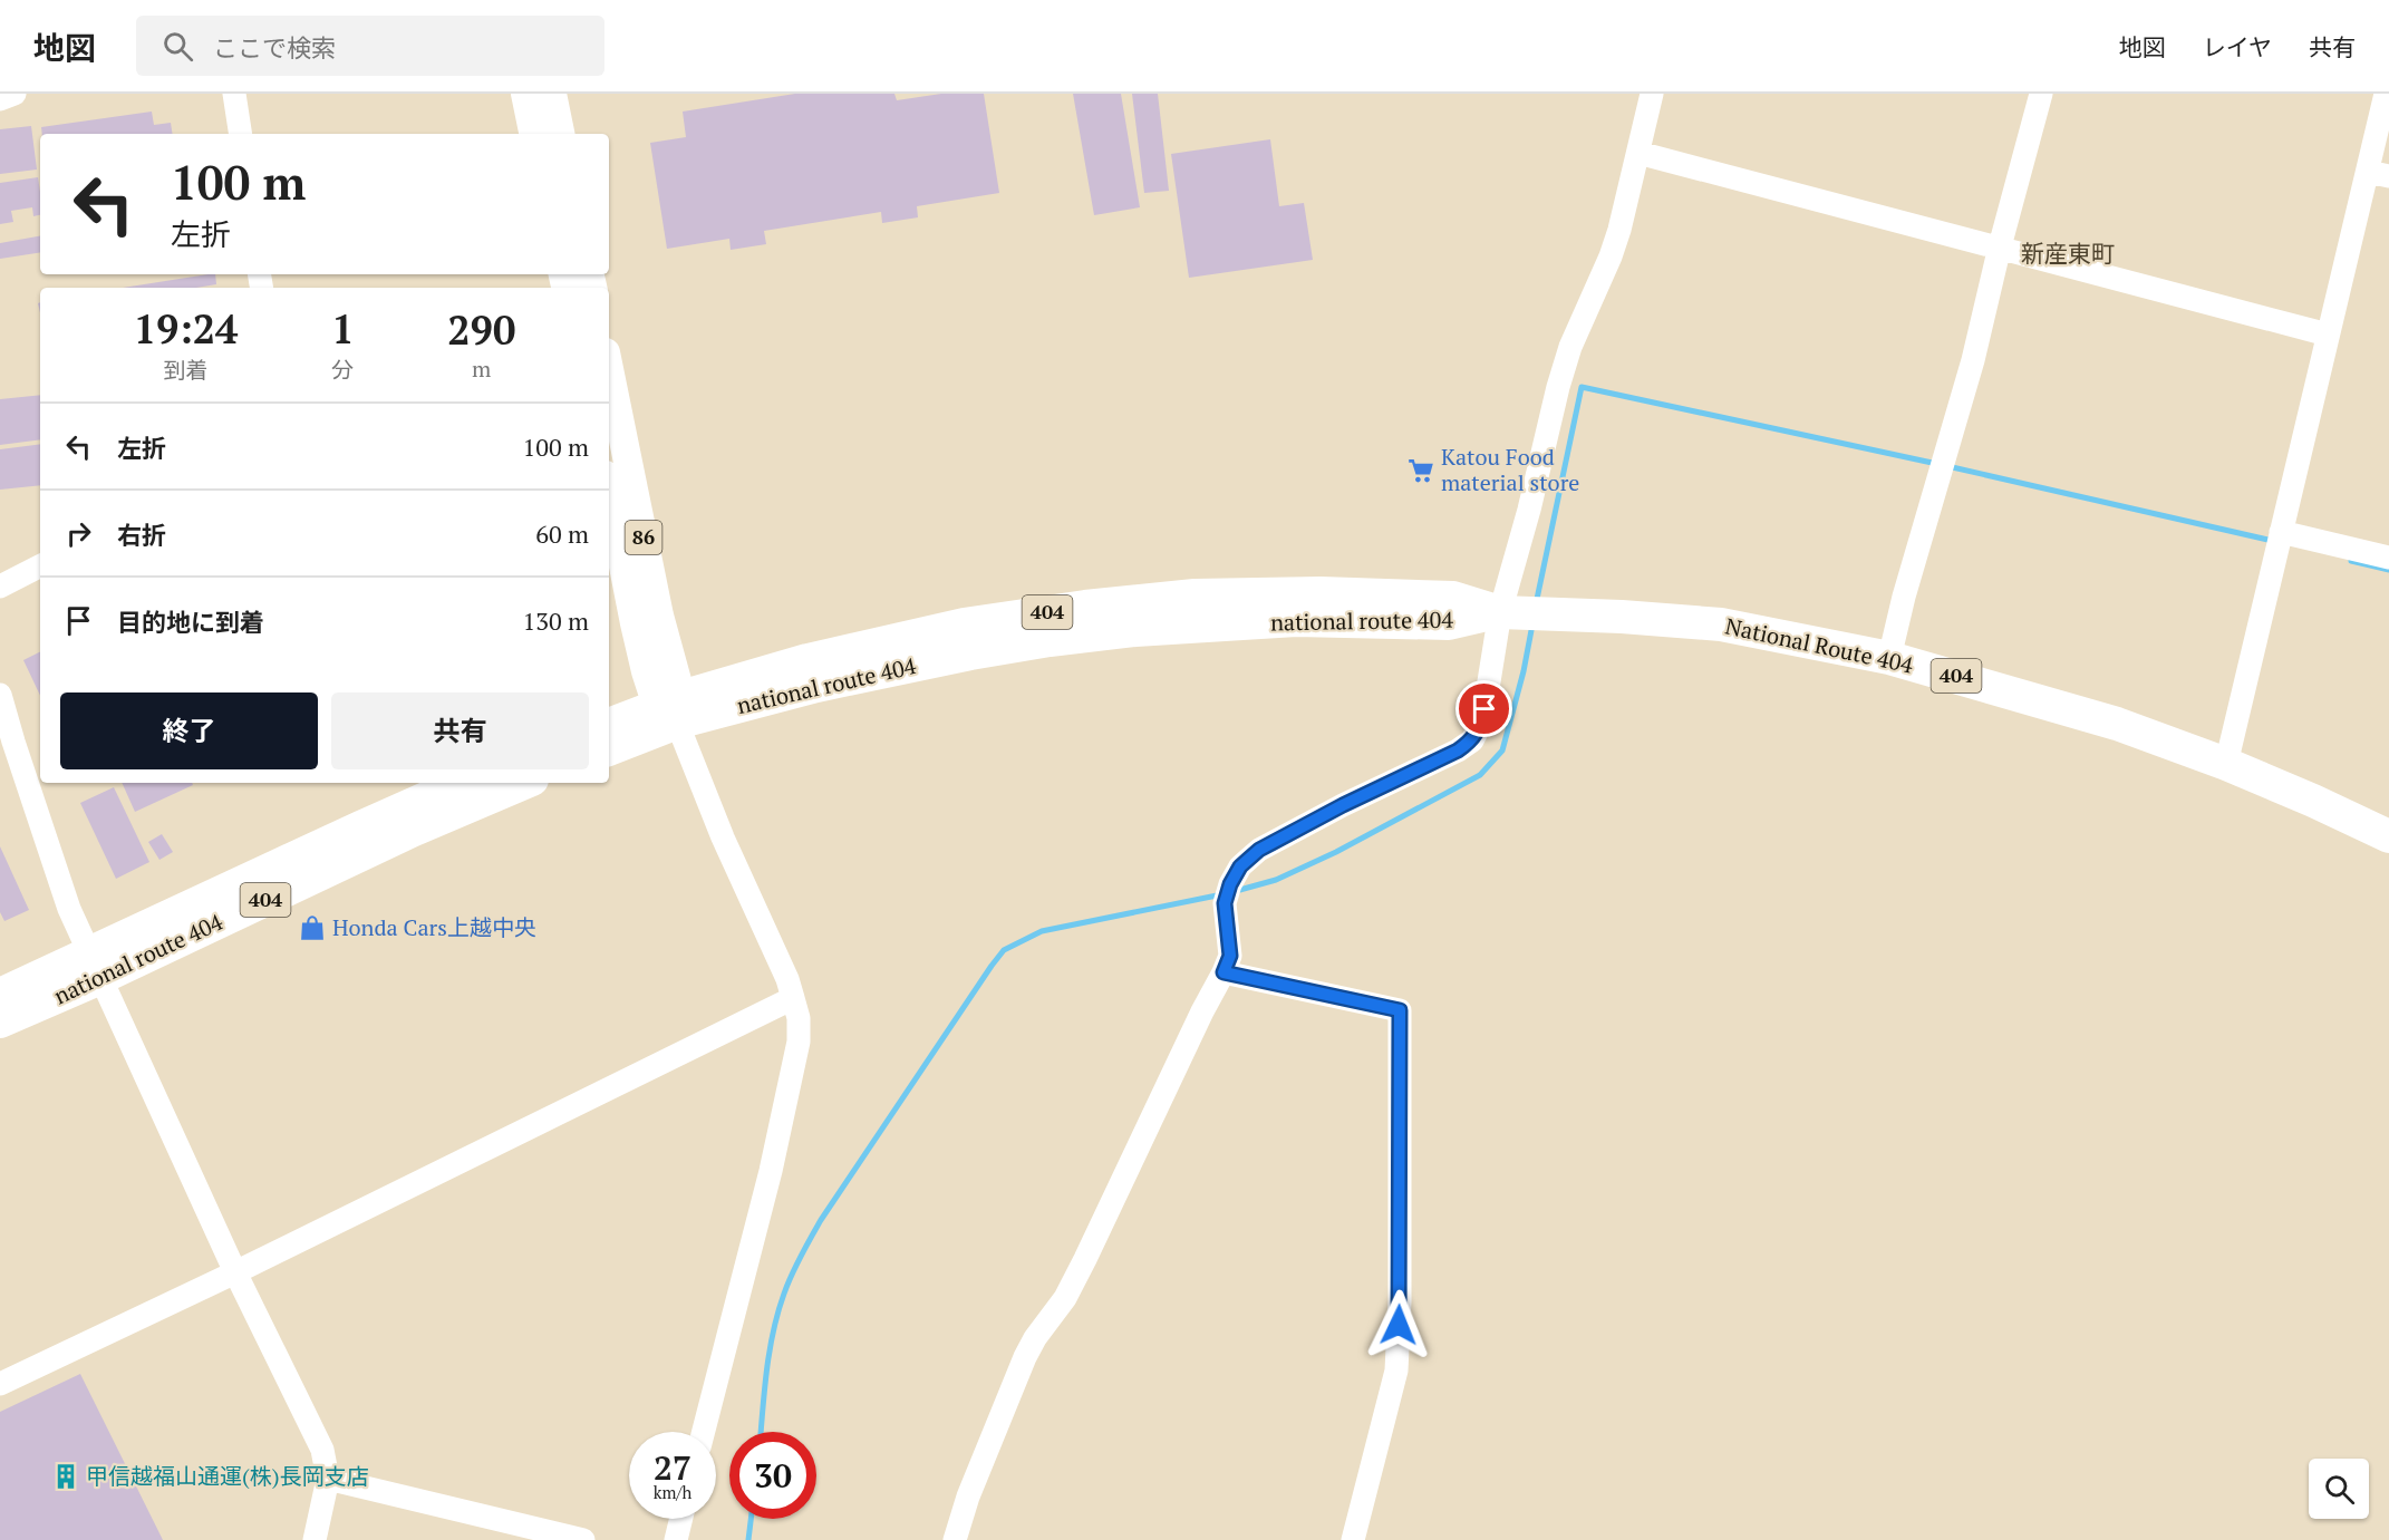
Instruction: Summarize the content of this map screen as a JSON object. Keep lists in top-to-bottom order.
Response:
{
  "streets": {
    "highway": ["404", "national route 404", "National Route 404"],
    "main road": ["86"]
  },
  "crossings": [
    ["86", "national route 404"],
    ["national route 404", "National Route 404"]
  ],
  "districts": ["新産東町"],
  "places": {
    "supermarket": ["Katou Food material store"],
    "shop": ["Honda Cars上越中央"],
    "building": ["甲信越福山通運(株)長岡支店"]
  },
  "page": {
    "header": "地図",
    "search": "ここで検索",
    "nav": ["地図", "レイヤ", "共有"],
    "turn": ["100 m", "左折"],
    "eta": [
      "19:24",
      "到着",
      "1",
      "分",
      "290",
      "m"
    ],
    "list": [
      {
        "name": "左折",
        "value": "100 m"
      },
      {
        "name": "右折",
        "value": "60 m"
      },
      {
        "name": "目的地に到着",
        "value": "130 m"
      }
    ],
    "buttons": ["終了", "共有"],
    "speed": "27 km/h",
    "limit": "30"
  }
}
